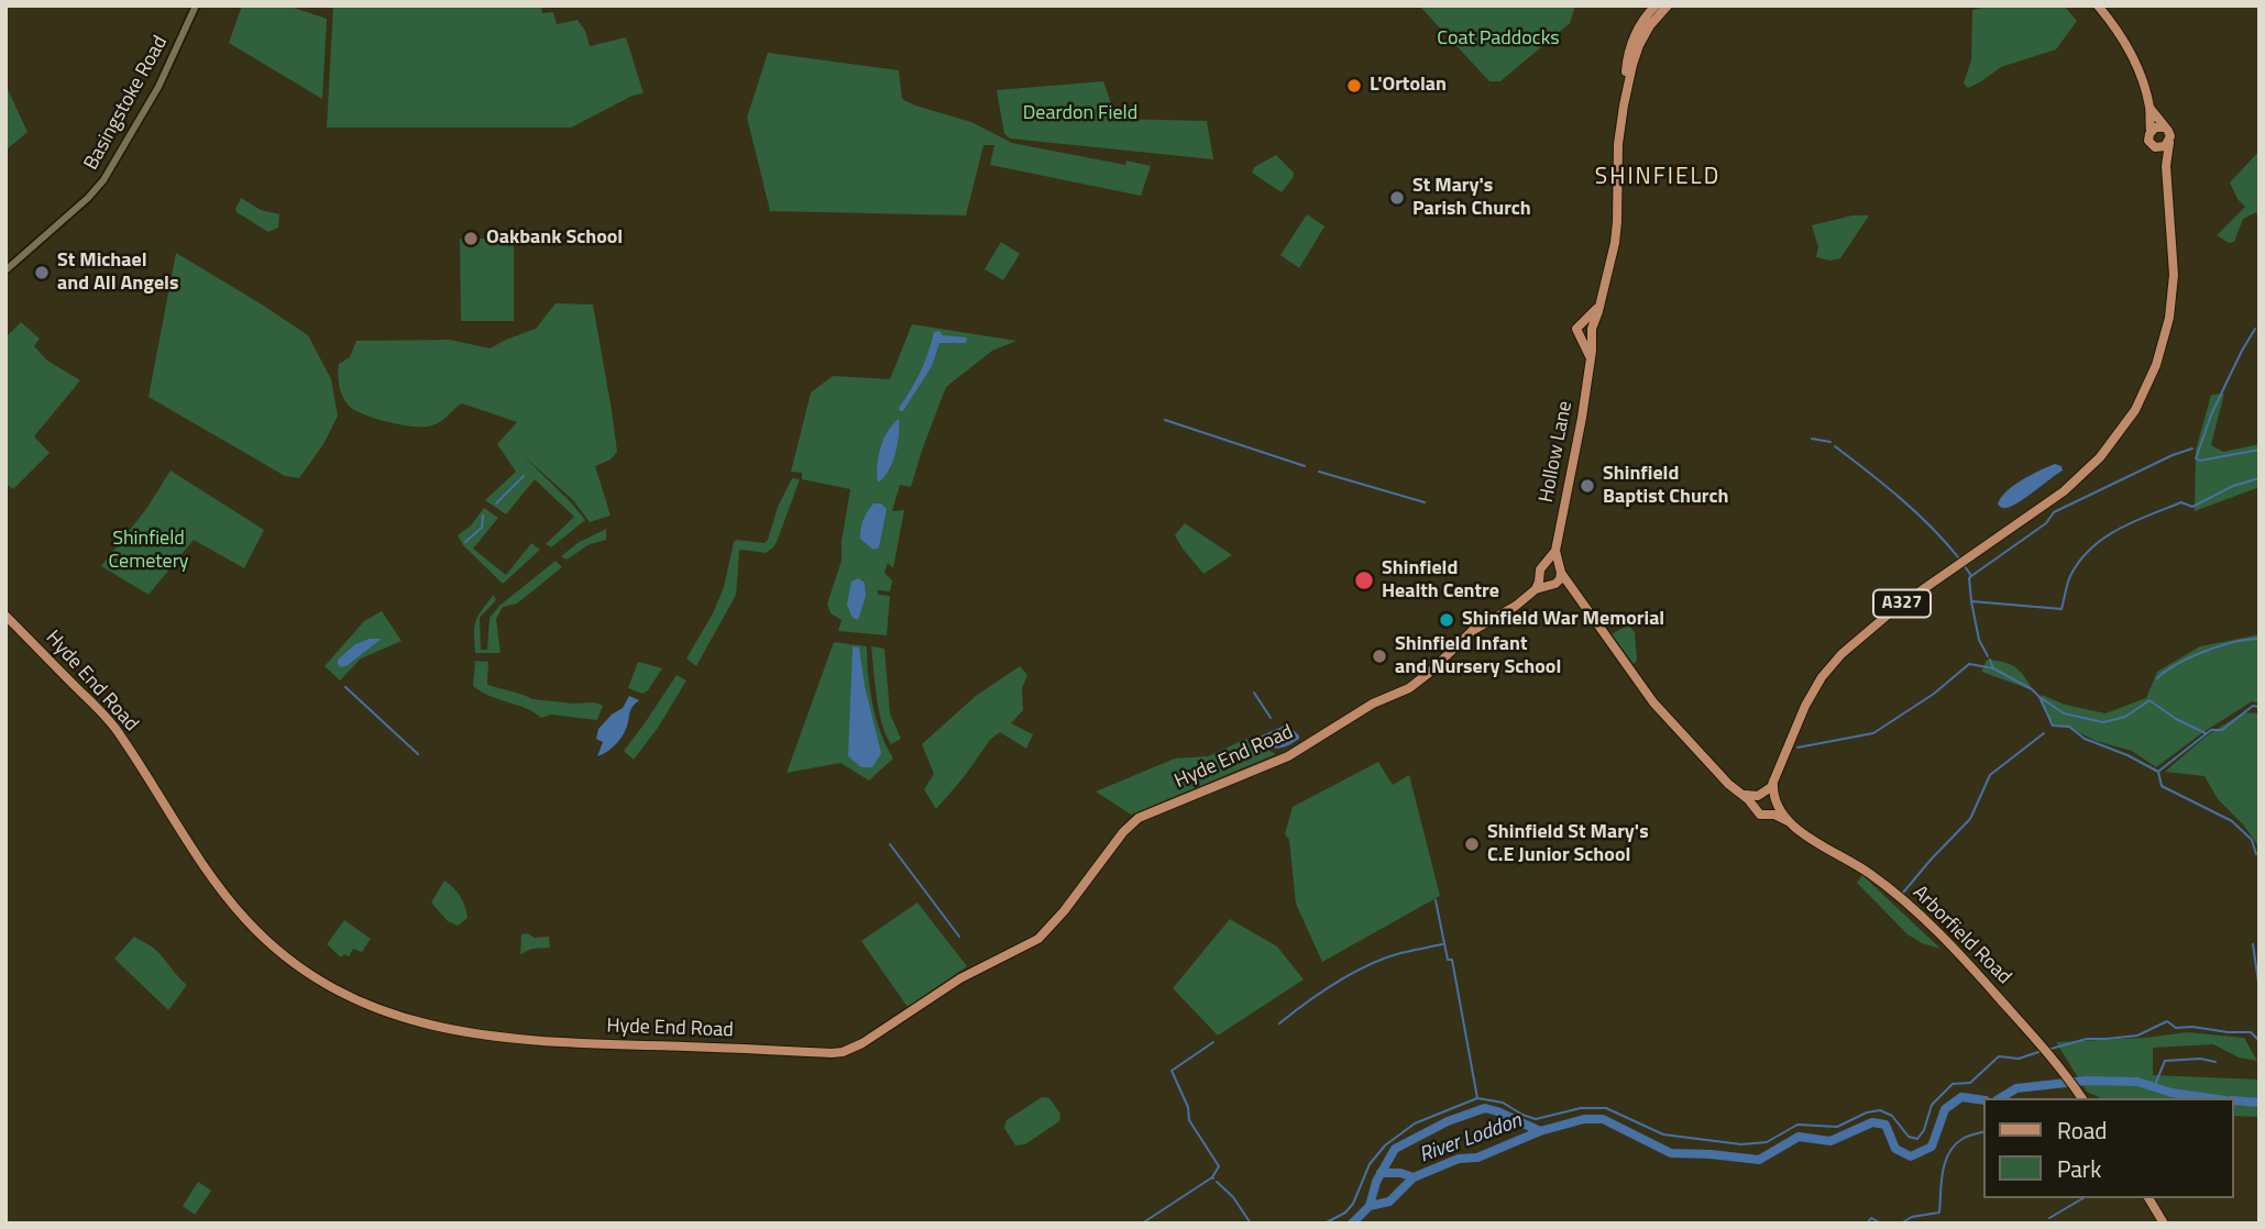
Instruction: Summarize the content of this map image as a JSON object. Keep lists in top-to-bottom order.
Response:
{
  "streets": {
    "main road": [
      "Hollow Lane",
      "A327",
      "Hyde End Road",
      "Arborfield Road"
    ],
    "street": ["Basingstoke Road"]
  },
  "crossings": [
    ["A327", "Arborfield Road"]
  ],
  "districts": ["SHINFIELD"],
  "water": ["River Loddon"],
  "parks": ["Coat Paddocks", "Deardon Field", "Shinfield Cemetery"],
  "places": [
    "L'Ortolan",
    "St Mary's Parish Church",
    "Oakbank School",
    "St Michael and All Angels",
    "Shinfield Baptist Church",
    "Shinfield Health Centre",
    "Shinfield War Memorial",
    "Shinfield Infant and Nursery School",
    "Shinfield St Mary's C.E Junior School"
  ],
  "legend": ["Road", "Park"]
}
